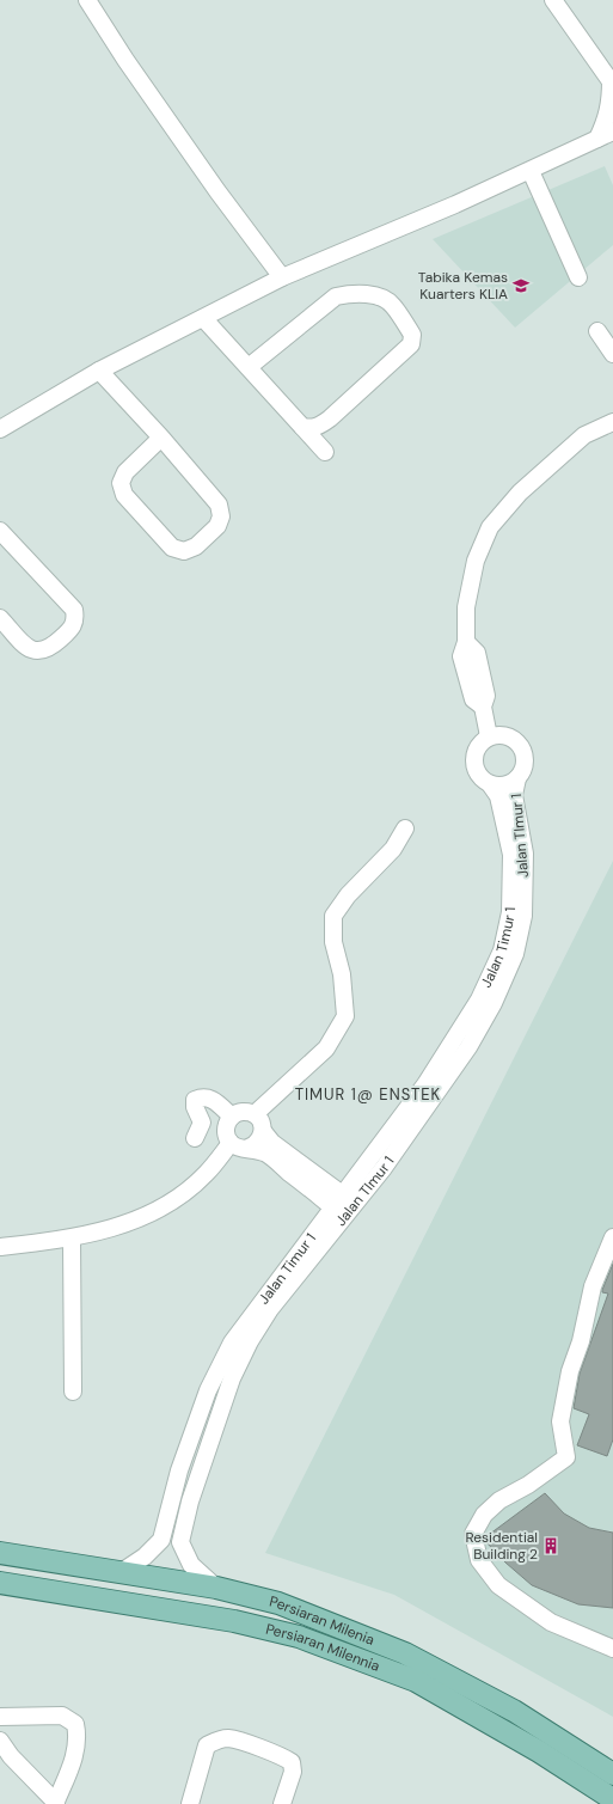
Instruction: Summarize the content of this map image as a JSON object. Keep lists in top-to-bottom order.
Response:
{
  "streets": {
    "main road": ["Persiaran Milenia", "Persiaran Milennia"],
    "street": ["Jalan TImur 1", "Jalan Timur 1"]
  },
  "crossings": [
    ["Jalan TImur 1", "Jalan Timur 1"],
    ["Jalan TImur 1", "Persiaran Milenia"],
    ["Jalan Timur 1", "Persiaran Milenia"]
  ],
  "districts": ["TIMUR 1@ ENSTEK"],
  "places": {
    "school or university": ["Tabika Kemas Kuarters KLIA"],
    "building": ["Residential Building 2"]
  }
}
